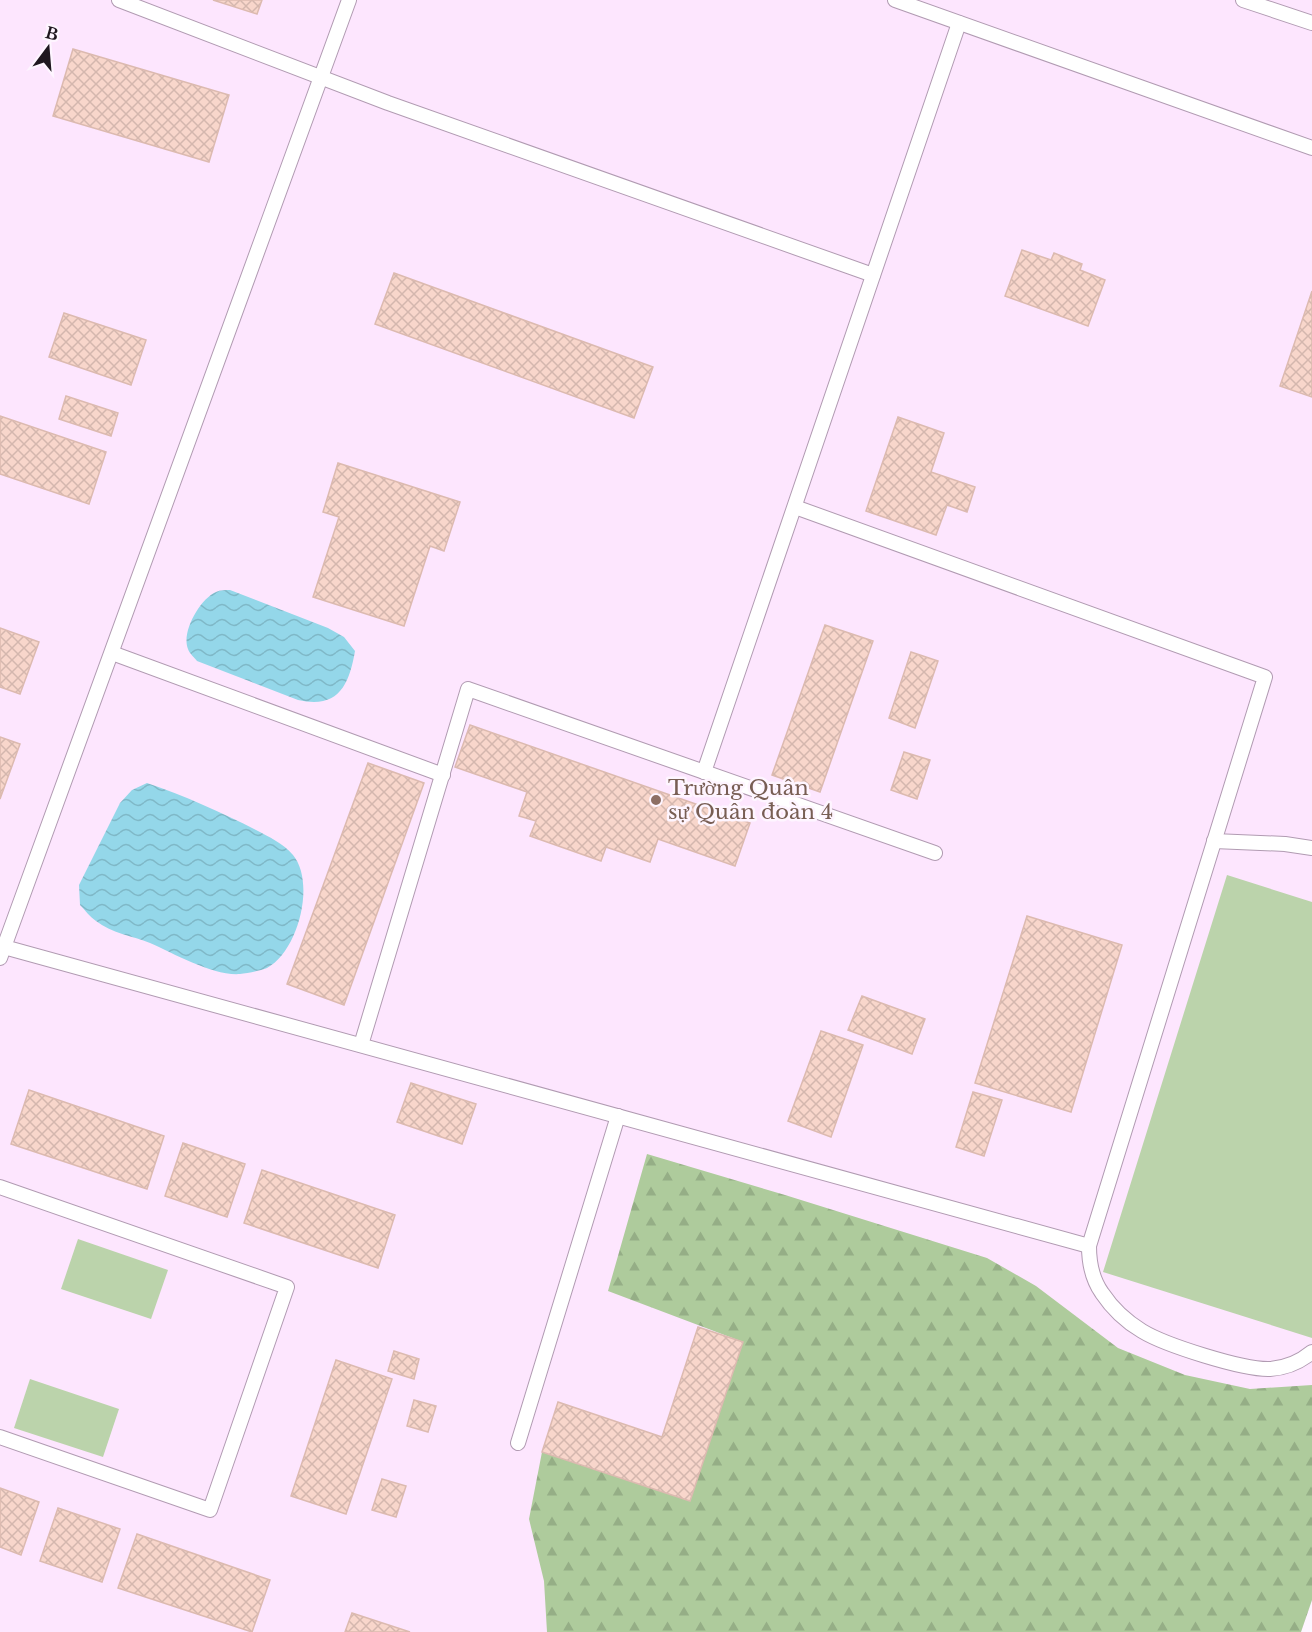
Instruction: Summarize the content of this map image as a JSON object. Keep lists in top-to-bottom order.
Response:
{
  "places": ["Trường Quân sự Quân đoàn 4"],
  "north": "top"
}
